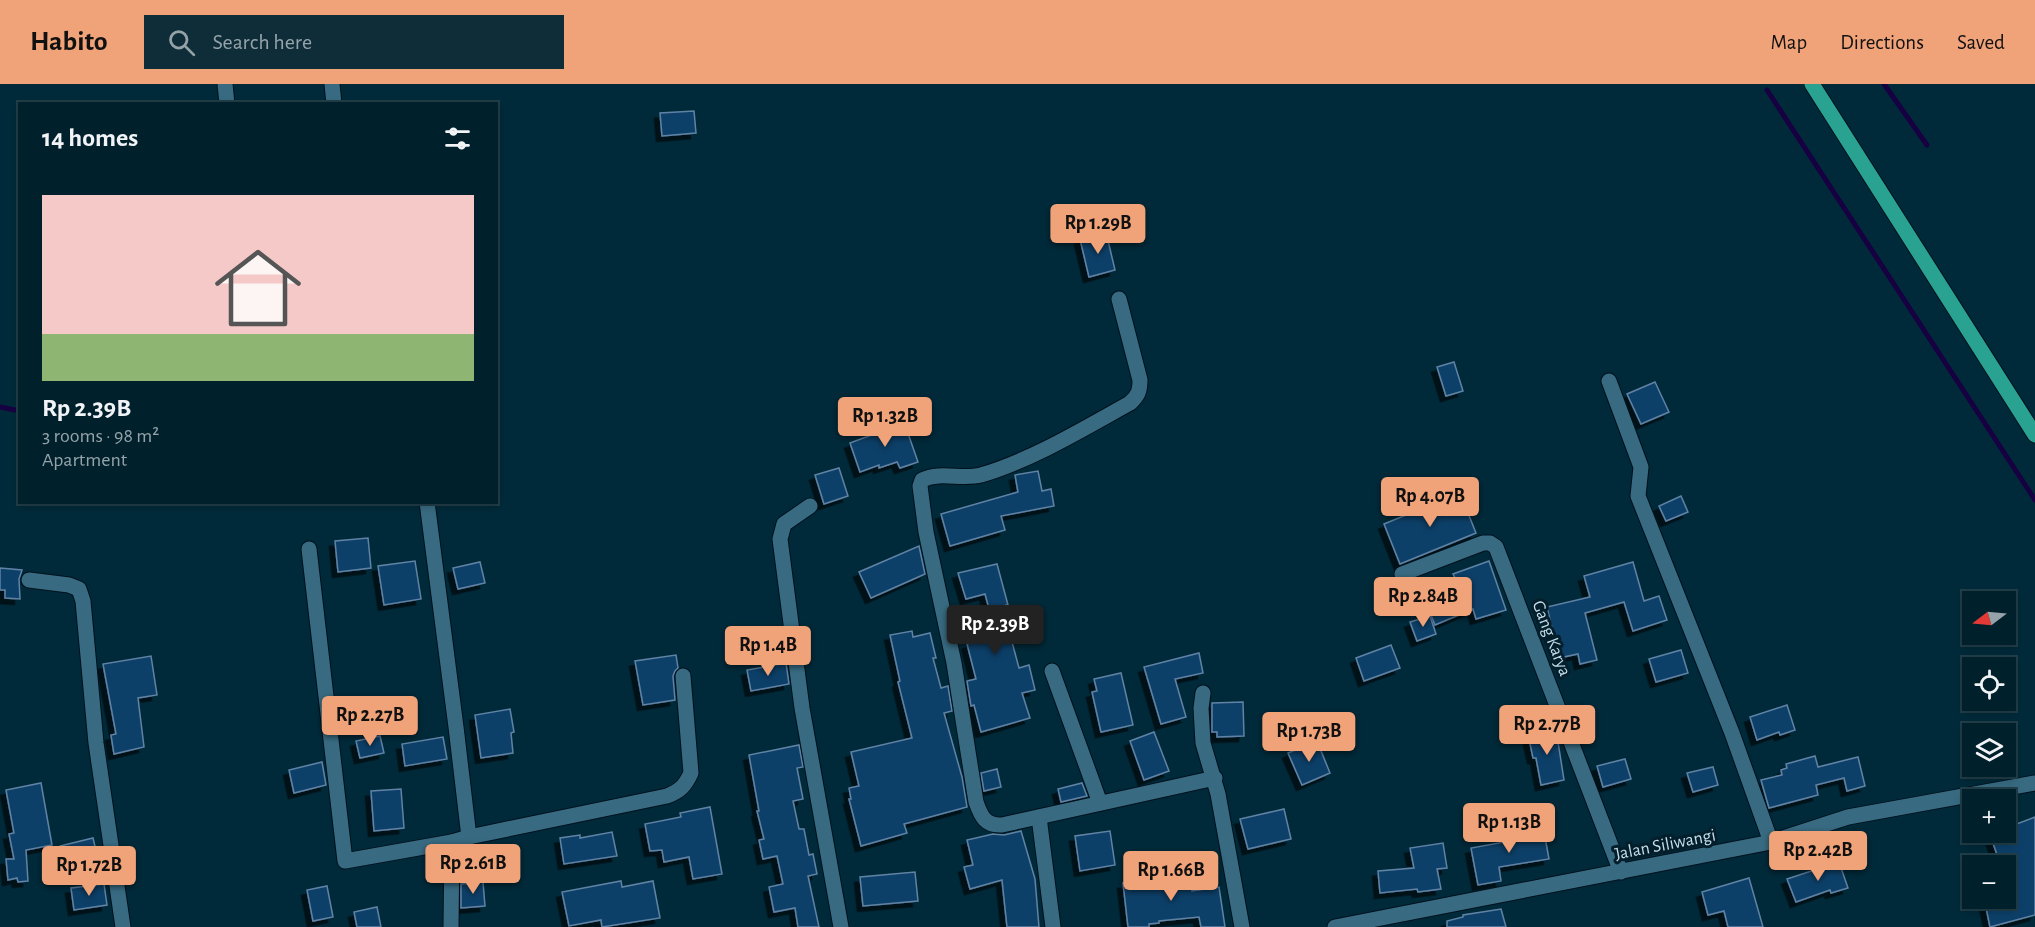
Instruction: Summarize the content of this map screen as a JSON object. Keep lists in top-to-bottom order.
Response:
{
  "streets": {
    "street": ["Gang Karya", "Jalan Siliwangi"]
  },
  "crossings": [
    ["Gang Karya", "Jalan Siliwangi"]
  ],
  "north": "left",
  "page": {
    "header": "Habito",
    "search": "Search here",
    "nav": ["Map", "Directions", "Saved"],
    "heading": "14 homes",
    "list": [
      {
        "name": "Rp 2.39B",
        "note": "3 rooms · 98 m² · Apartment"
      }
    ],
    "price": [
      "Rp 1.29B",
      "Rp 1.32B",
      "Rp 4.07B",
      "Rp 2.84B",
      "Rp 2.39B",
      "Rp 1.4B",
      "Rp 2.27B",
      "Rp 2.77B",
      "Rp 1.73B",
      "Rp 1.13B",
      "Rp 2.42B",
      "Rp 2.61B",
      "Rp 1.72B",
      "Rp 1.66B"
    ],
    "map_buttons": ["+", "−"]
  }
}
